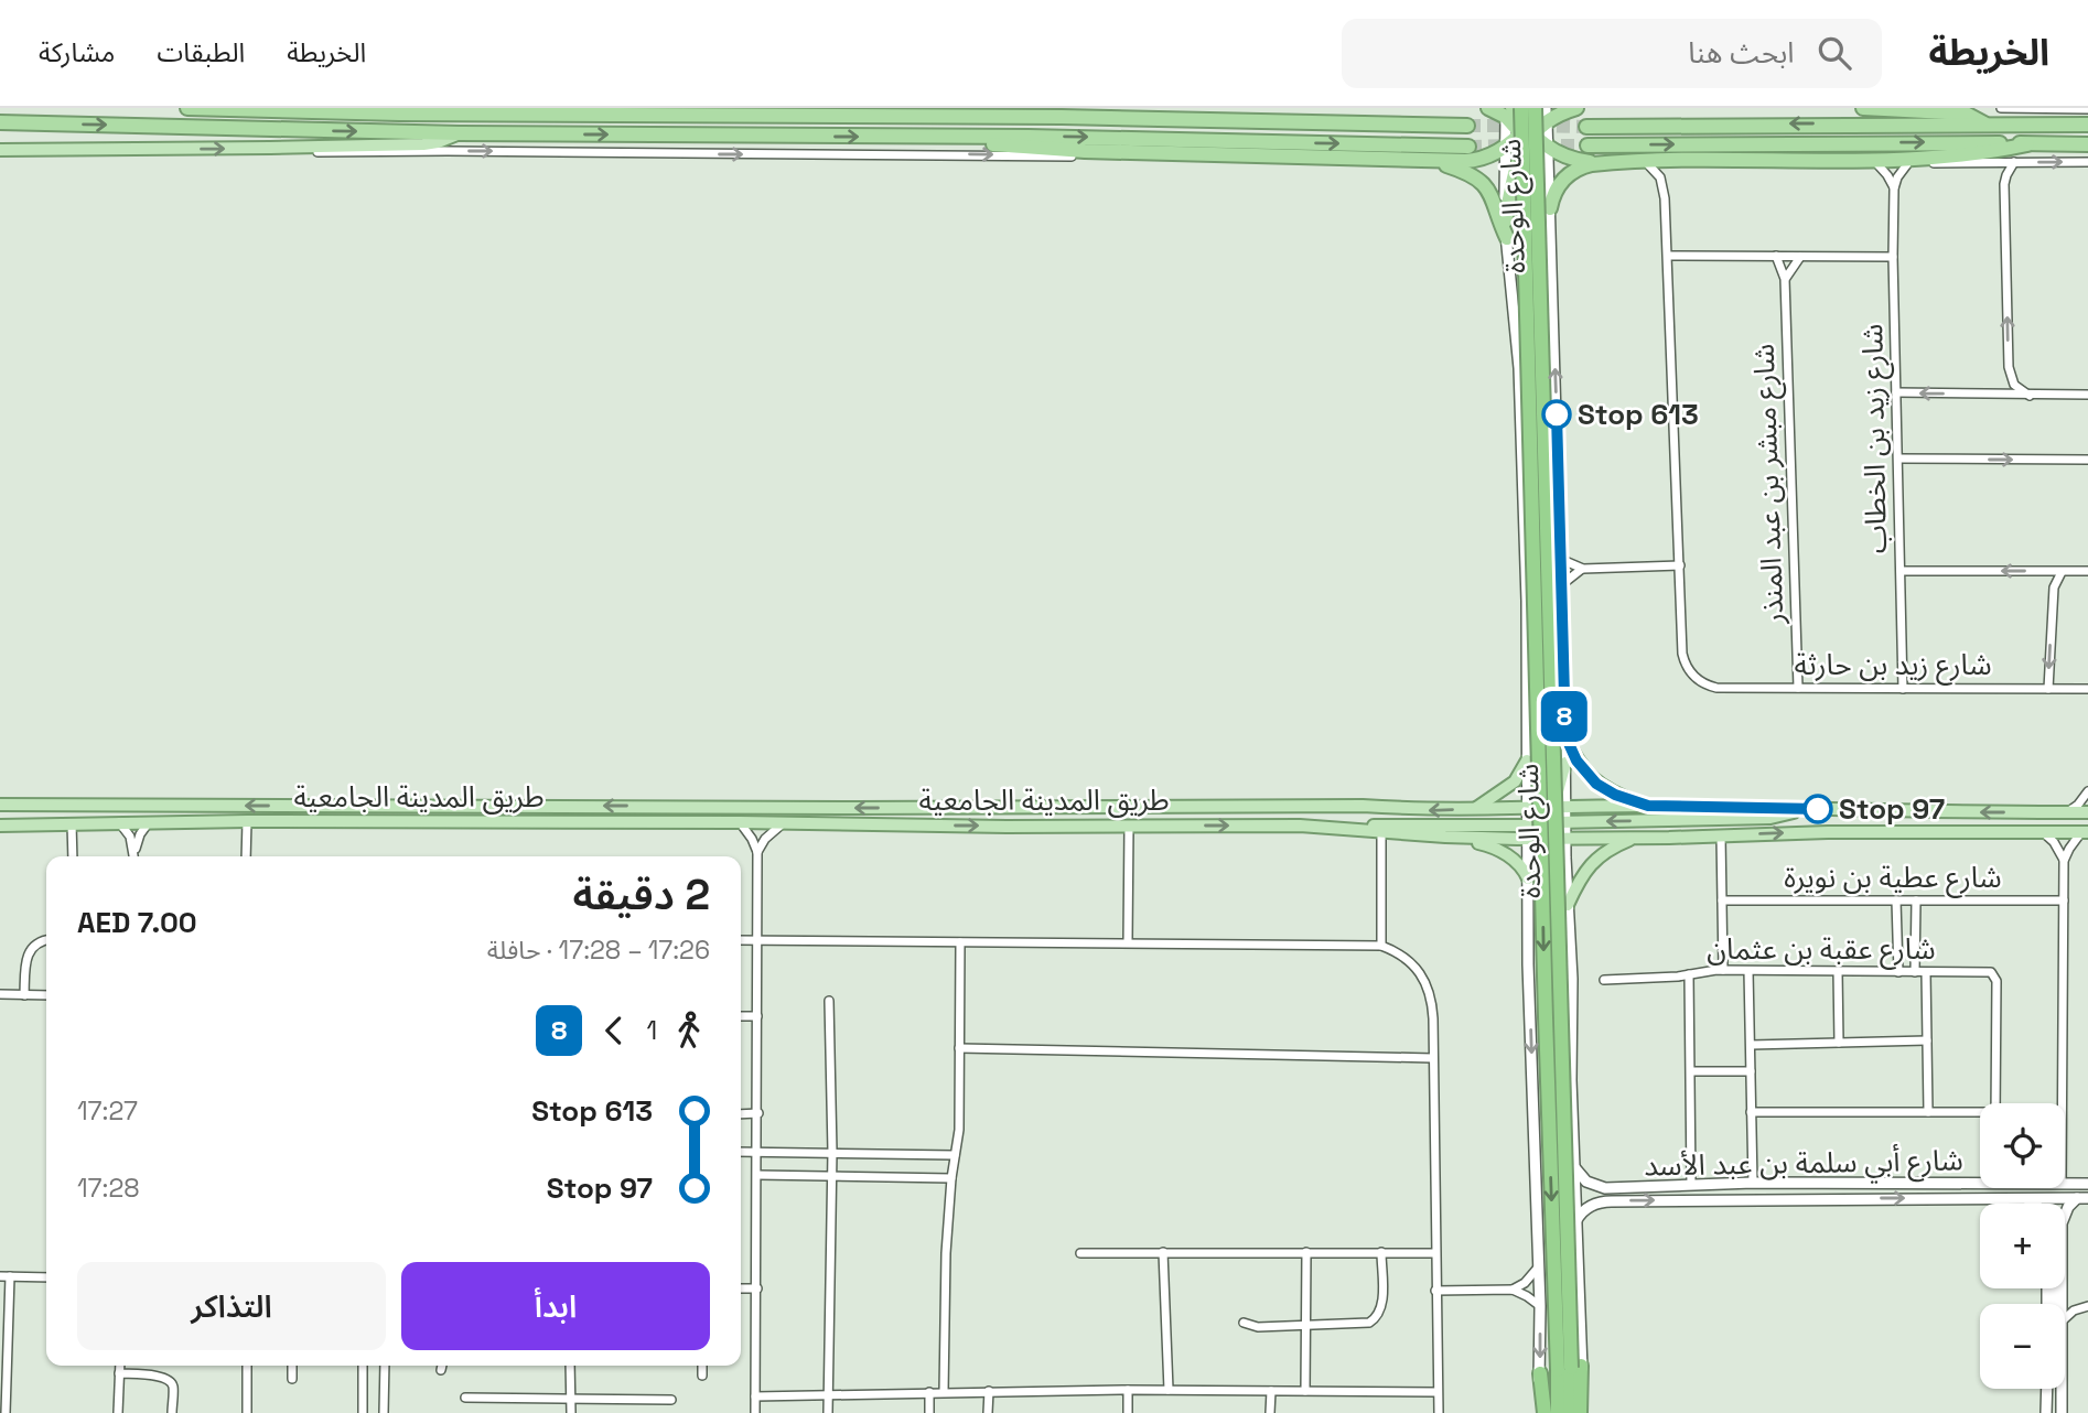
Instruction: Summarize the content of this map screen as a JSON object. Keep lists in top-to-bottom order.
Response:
{
  "streets": {
    "highway": ["شارع الوحدة"],
    "main road": ["طريق المدينة الجامعية"],
    "street": [
      "شارع زيد بن الخطاب",
      "شارع مبشر بن عبد المنذر",
      "شارع زيد بن حارثة",
      "شارع عطية بن نويرة",
      "شارع عقبة بن عثمان",
      "شارع أبي سلمة بن عبد الأسد"
    ]
  },
  "crossings": [
    ["شارع زيد بن الخطاب", "شارع زيد بن حارثة"],
    ["شارع مبشر بن عبد المنذر", "شارع زيد بن حارثة"]
  ],
  "places": ["Stop 613", "Stop 97"],
  "lines": ["bus line 8"],
  "page": {
    "header": "الخريطة",
    "search": "ابحث هنا",
    "nav": ["الخريطة", "الطبقات", "مشاركة"],
    "on_map": "8",
    "heading": ["2 دقيقة", "17:26 – 17:28 · حافلة", "AED 7.00"],
    "legs": ["1", "8"],
    "list": [
      {
        "name": "Stop 613",
        "value": "17:27"
      },
      {
        "name": "Stop 97",
        "value": "17:28"
      }
    ],
    "map_buttons": ["+", "−"],
    "buttons": ["ابدأ", "التذاكر"]
  }
}
